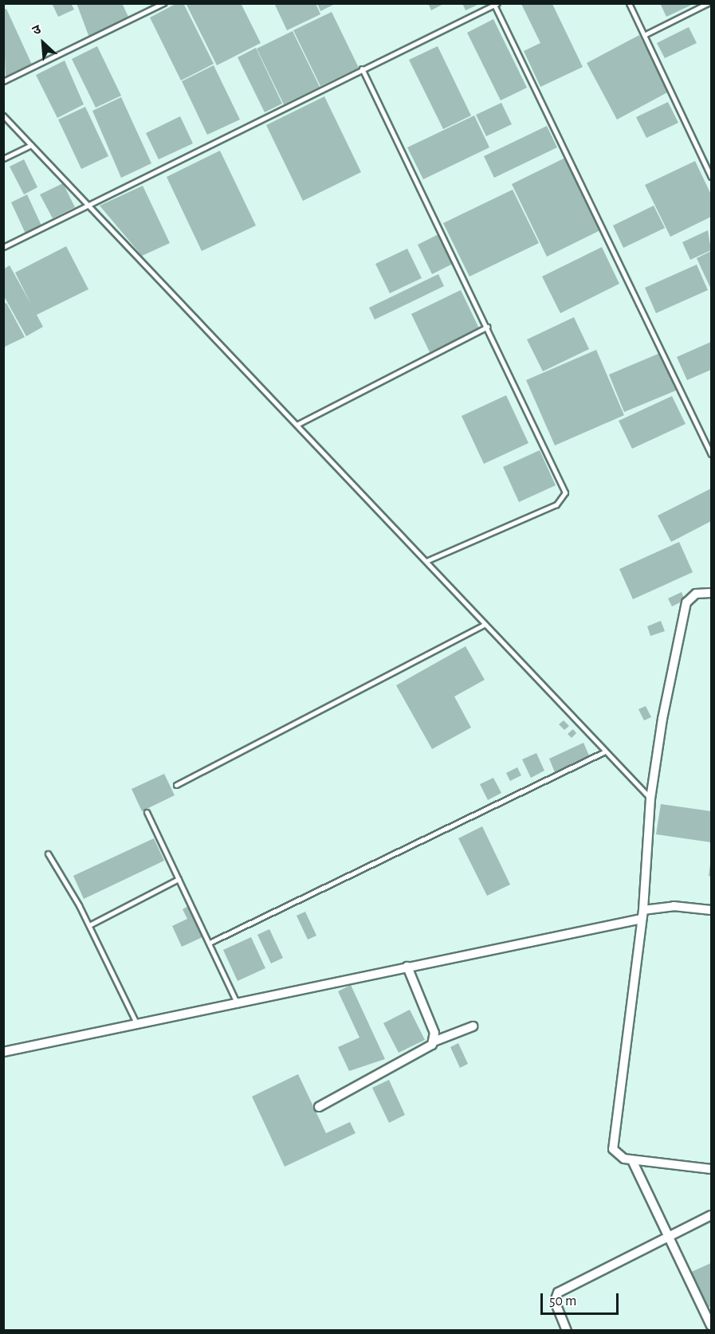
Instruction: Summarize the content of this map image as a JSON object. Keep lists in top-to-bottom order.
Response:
{
  "scale_bar": "50 m",
  "north": "top left"
}
